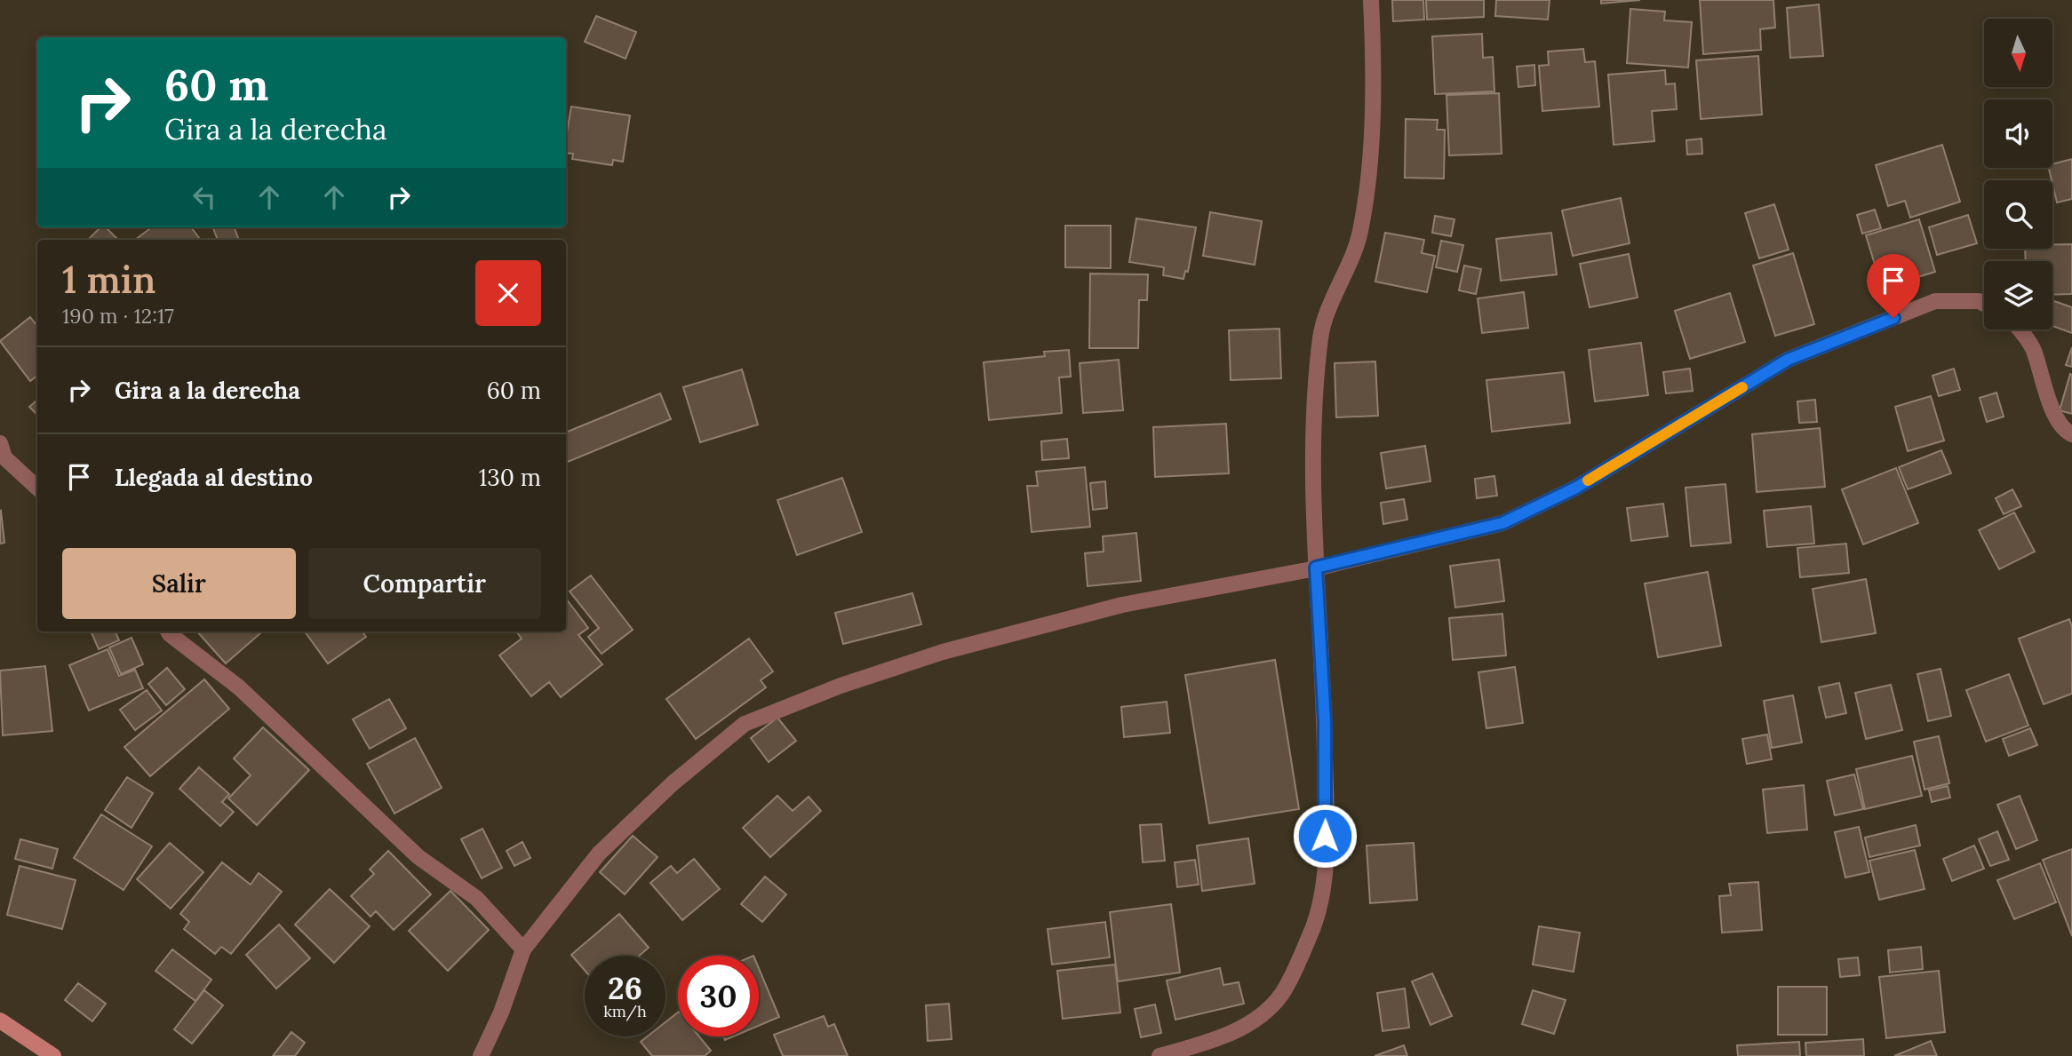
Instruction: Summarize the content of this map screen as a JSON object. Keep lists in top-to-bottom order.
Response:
{
  "north": "bottom",
  "page": {
    "turn": ["60 m", "Gira a la derecha"],
    "heading": ["1 min", "190 m · 12:17"],
    "list": [
      {
        "name": "Gira a la derecha",
        "value": "60 m"
      },
      {
        "name": "Llegada al destino",
        "value": "130 m"
      }
    ],
    "buttons": ["Salir", "Compartir"],
    "speed": "26 km/h",
    "limit": "30"
  }
}
